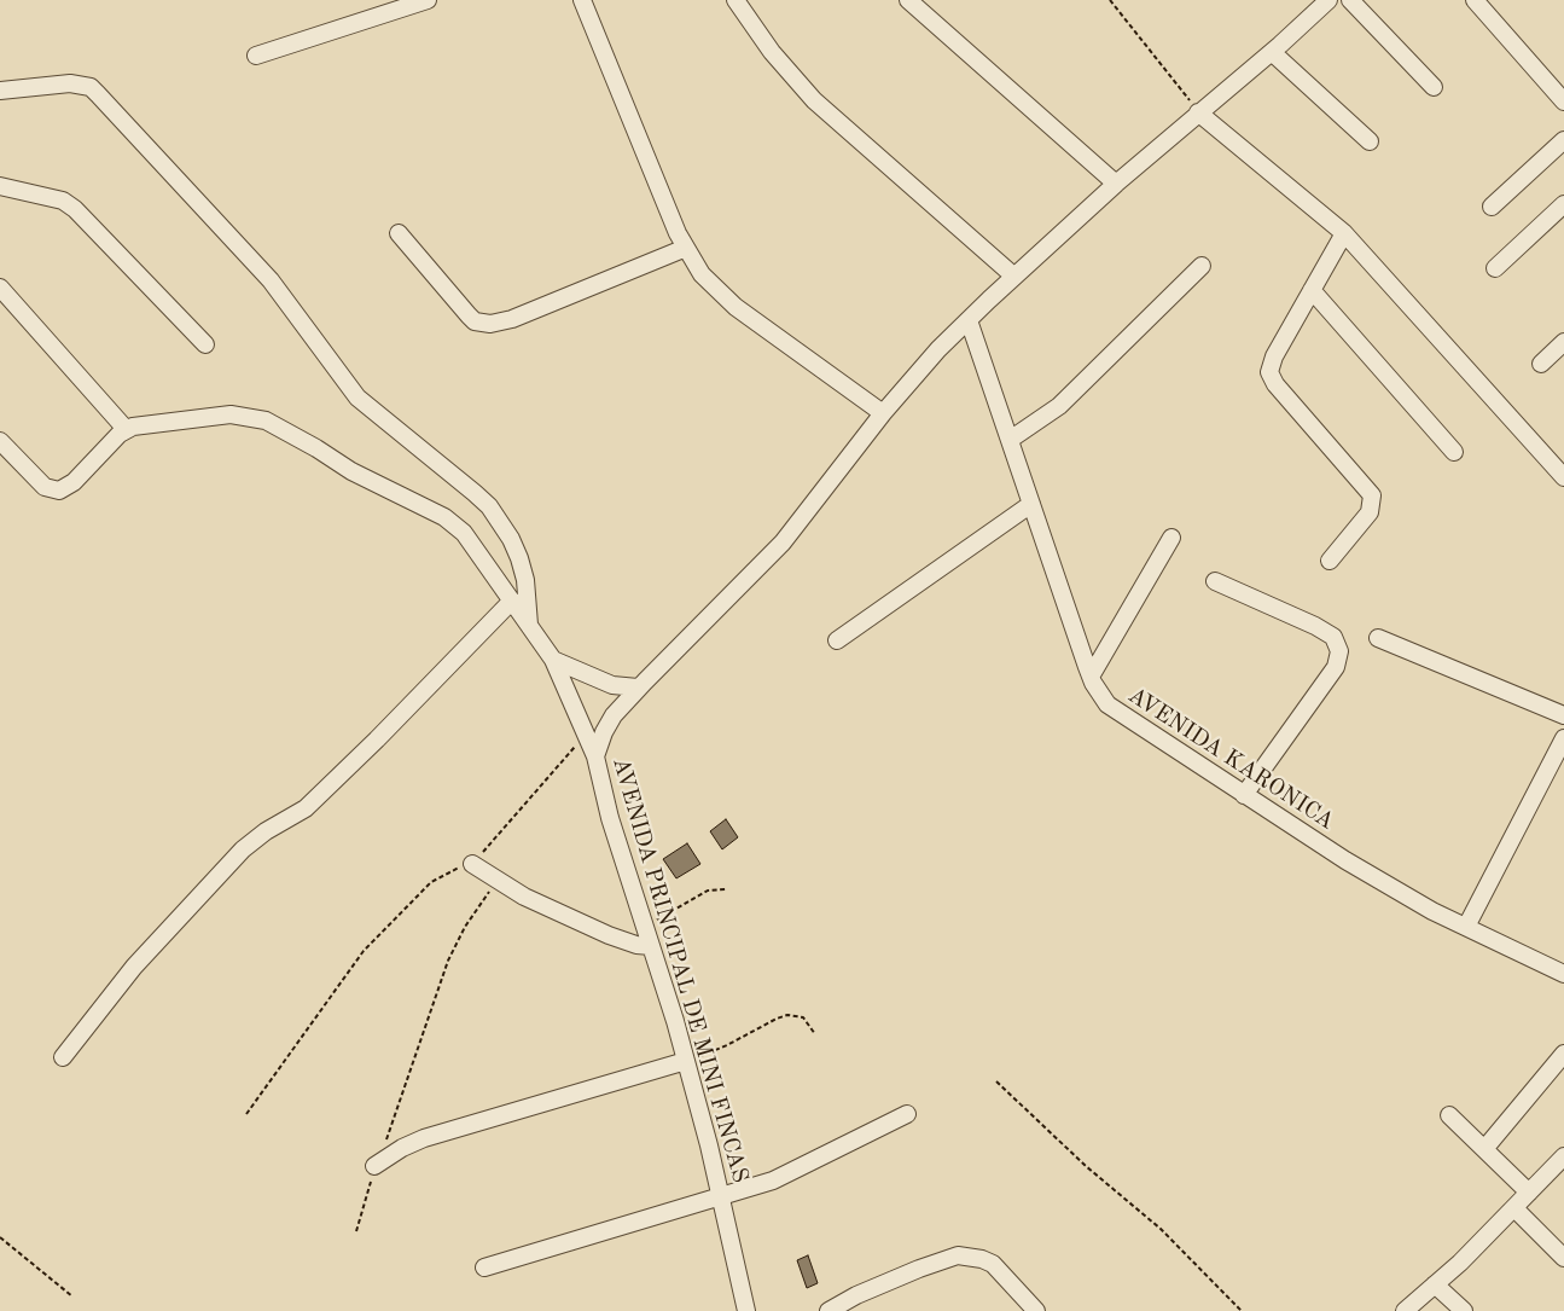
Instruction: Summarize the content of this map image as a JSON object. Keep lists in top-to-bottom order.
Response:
{
  "streets": {
    "street": ["AVENIDA KARONICA", "AVENIDA PRINCIPAL DE MINI FINCAS"]
  },
  "crossings": [
    ["AVENIDA KARONICA", "AVENIDA PRINCIPAL DE MINI FINCAS"]
  ]
}
